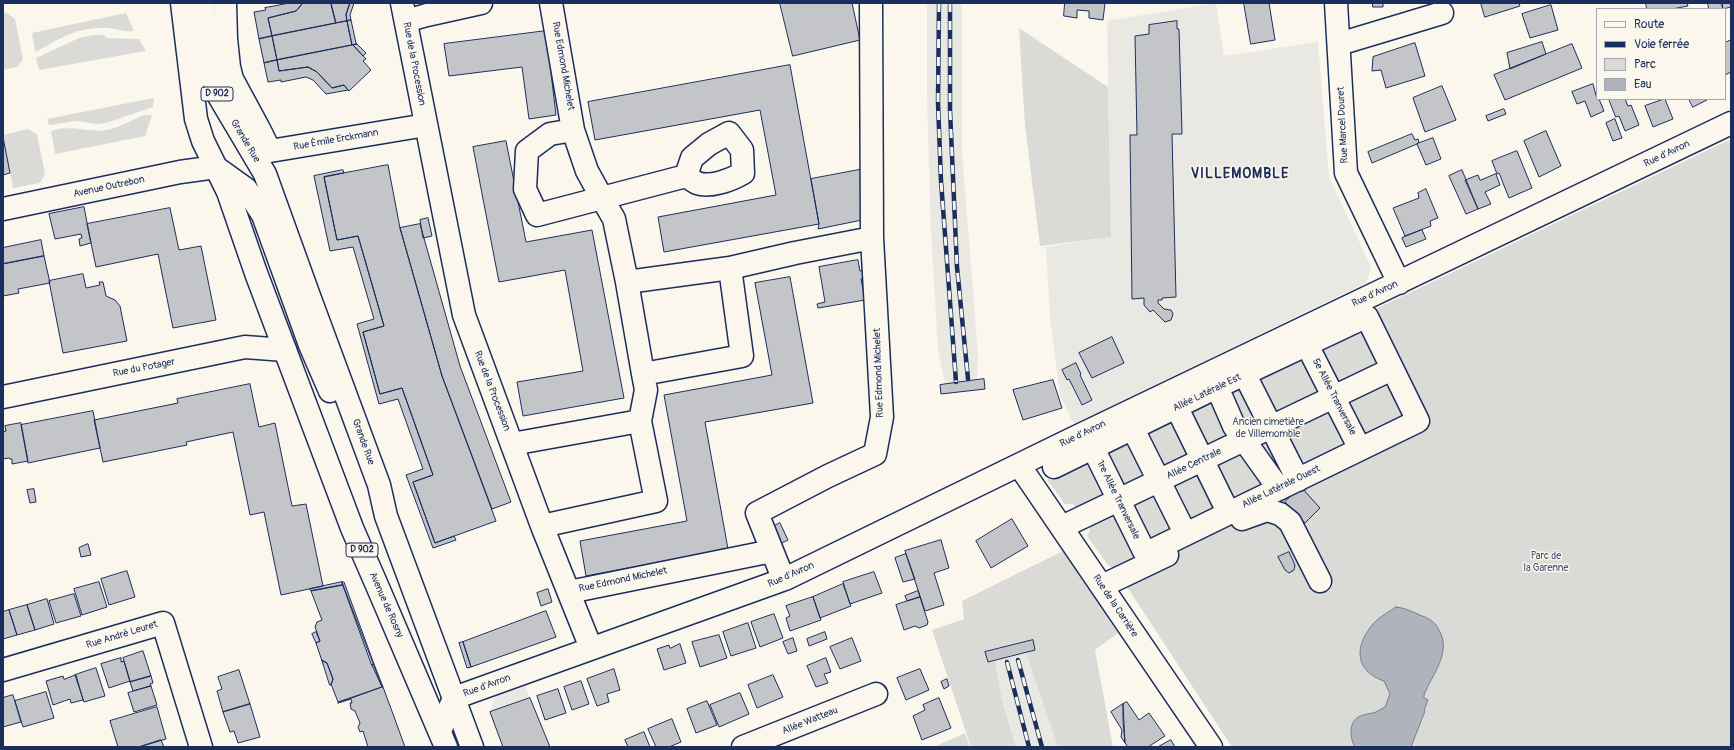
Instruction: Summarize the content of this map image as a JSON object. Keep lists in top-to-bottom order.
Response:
{
  "streets": {
    "street": [
      "Rue de la Procession",
      "Rue Edmond Michelet",
      "D 902",
      "Rue Marcel Douret",
      "Rue Émile Erckmann",
      "Grande Rue",
      "Rue d'Avron",
      "Avenue Outrebon",
      "Rue du Potager",
      "Allée Latérale Est",
      "5e Allée Tranversale",
      "Allée Centrale",
      "Allée Latérale Ouest",
      "1re Allée Tranversale",
      "Avenue de Rosny",
      "Rue de la Carrière",
      "Rue André Leuret",
      "Allée Watteau"
    ]
  },
  "crossings": [
    ["Rue de la Procession", "Rue Edmond Michelet"],
    ["Rue de la Procession", "Rue Émile Erckmann"],
    ["Rue de la Procession", "Rue d'Avron"],
    ["Rue Edmond Michelet", "Rue d'Avron"],
    ["D 902", "Grande Rue"],
    ["D 902", "Rue d'Avron"],
    ["Rue Marcel Douret", "Rue d'Avron"],
    ["Grande Rue", "Avenue Outrebon"],
    ["Grande Rue", "Rue du Potager"],
    ["Grande Rue", "Avenue de Rosny"],
    ["Rue d'Avron", "Avenue de Rosny"],
    ["Rue d'Avron", "Rue de la Carrière"],
    ["Rue du Potager", "Avenue de Rosny"],
    ["Allée Latérale Est", "5e Allée Tranversale"],
    ["Allée Latérale Est", "Allée Centrale"],
    ["Allée Latérale Est", "Allée Latérale Ouest"],
    ["Allée Latérale Est", "1re Allée Tranversale"],
    ["5e Allée Tranversale", "Allée Centrale"],
    ["5e Allée Tranversale", "Allée Latérale Ouest"],
    ["Allée Centrale", "Allée Latérale Ouest"],
    ["Allée Centrale", "1re Allée Tranversale"],
    ["Allée Centrale", "Rue de la Carrière"],
    ["Allée Latérale Ouest", "1re Allée Tranversale"]
  ],
  "districts": ["VILLEMOMBLE"],
  "parks": ["Ancien cimetière de Villemomble", "Parc de la Garenne"],
  "legend": [
    "Route",
    "Voie ferrée",
    "Parc",
    "Eau"
  ]
}
